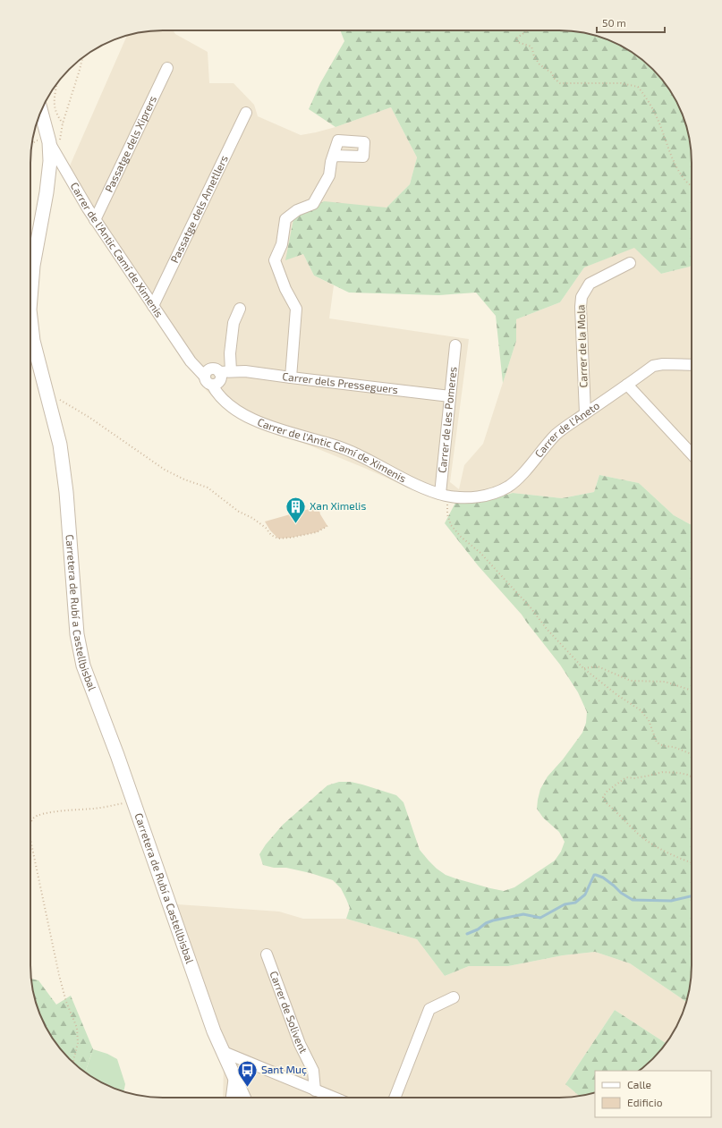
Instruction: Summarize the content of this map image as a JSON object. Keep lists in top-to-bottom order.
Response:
{
  "streets": {
    "street": [
      "Passatge dels Xiprers",
      "Passatge dels Ametllers",
      "Carrer de l'Antic Camí de Ximenis",
      "Carrer de la Mola",
      "Carrer dels Presseguers",
      "Carrer de les Pomeres",
      "Carrer de l'Aneto",
      "Carretera de Rubí a Castellbisbal",
      "Carrer de Solivent"
    ]
  },
  "crossings": [
    ["Passatge dels Xiprers", "Carrer de l'Antic Camí de Ximenis"],
    ["Passatge dels Ametllers", "Carrer de l'Antic Camí de Ximenis"],
    ["Carrer de l'Antic Camí de Ximenis", "Carrer de les Pomeres"],
    ["Carrer de l'Antic Camí de Ximenis", "Carrer de l'Aneto"],
    ["Carrer de l'Antic Camí de Ximenis", "Carretera de Rubí a Castellbisbal"],
    ["Carrer de la Mola", "Carrer de l'Aneto"],
    ["Carrer dels Presseguers", "Carrer de les Pomeres"],
    ["Carrer de les Pomeres", "Carrer de l'Aneto"]
  ],
  "places": {
    "building": ["Xan Ximelis"],
    "bus stop": ["Sant Muç"]
  },
  "legend": ["Calle", "Edificio"],
  "scale_bar": "50 m"
}
